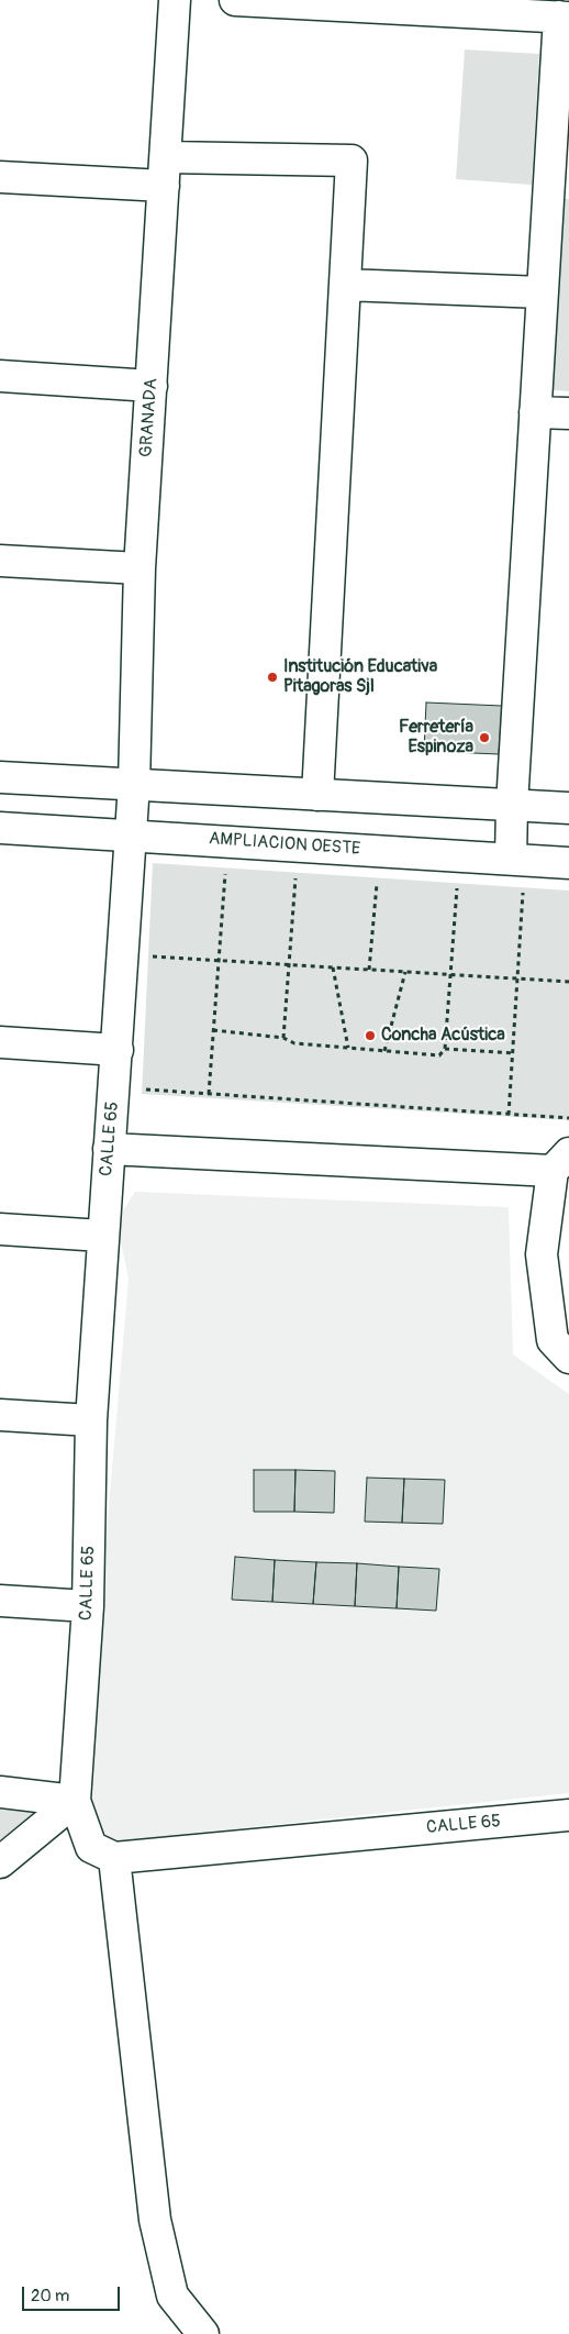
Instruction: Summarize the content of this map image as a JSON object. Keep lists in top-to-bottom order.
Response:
{
  "streets": {
    "street": ["GRANADA", "AMPLIACION OESTE", "CALLE 65"]
  },
  "crossings": [
    ["GRANADA", "AMPLIACION OESTE"],
    ["GRANADA", "CALLE 65"],
    ["AMPLIACION OESTE", "CALLE 65"]
  ],
  "places": ["Institución Educativa Pitagoras Sjl", "Ferretería Espinoza", "Concha Acústica"],
  "scale_bar": "20 m"
}
